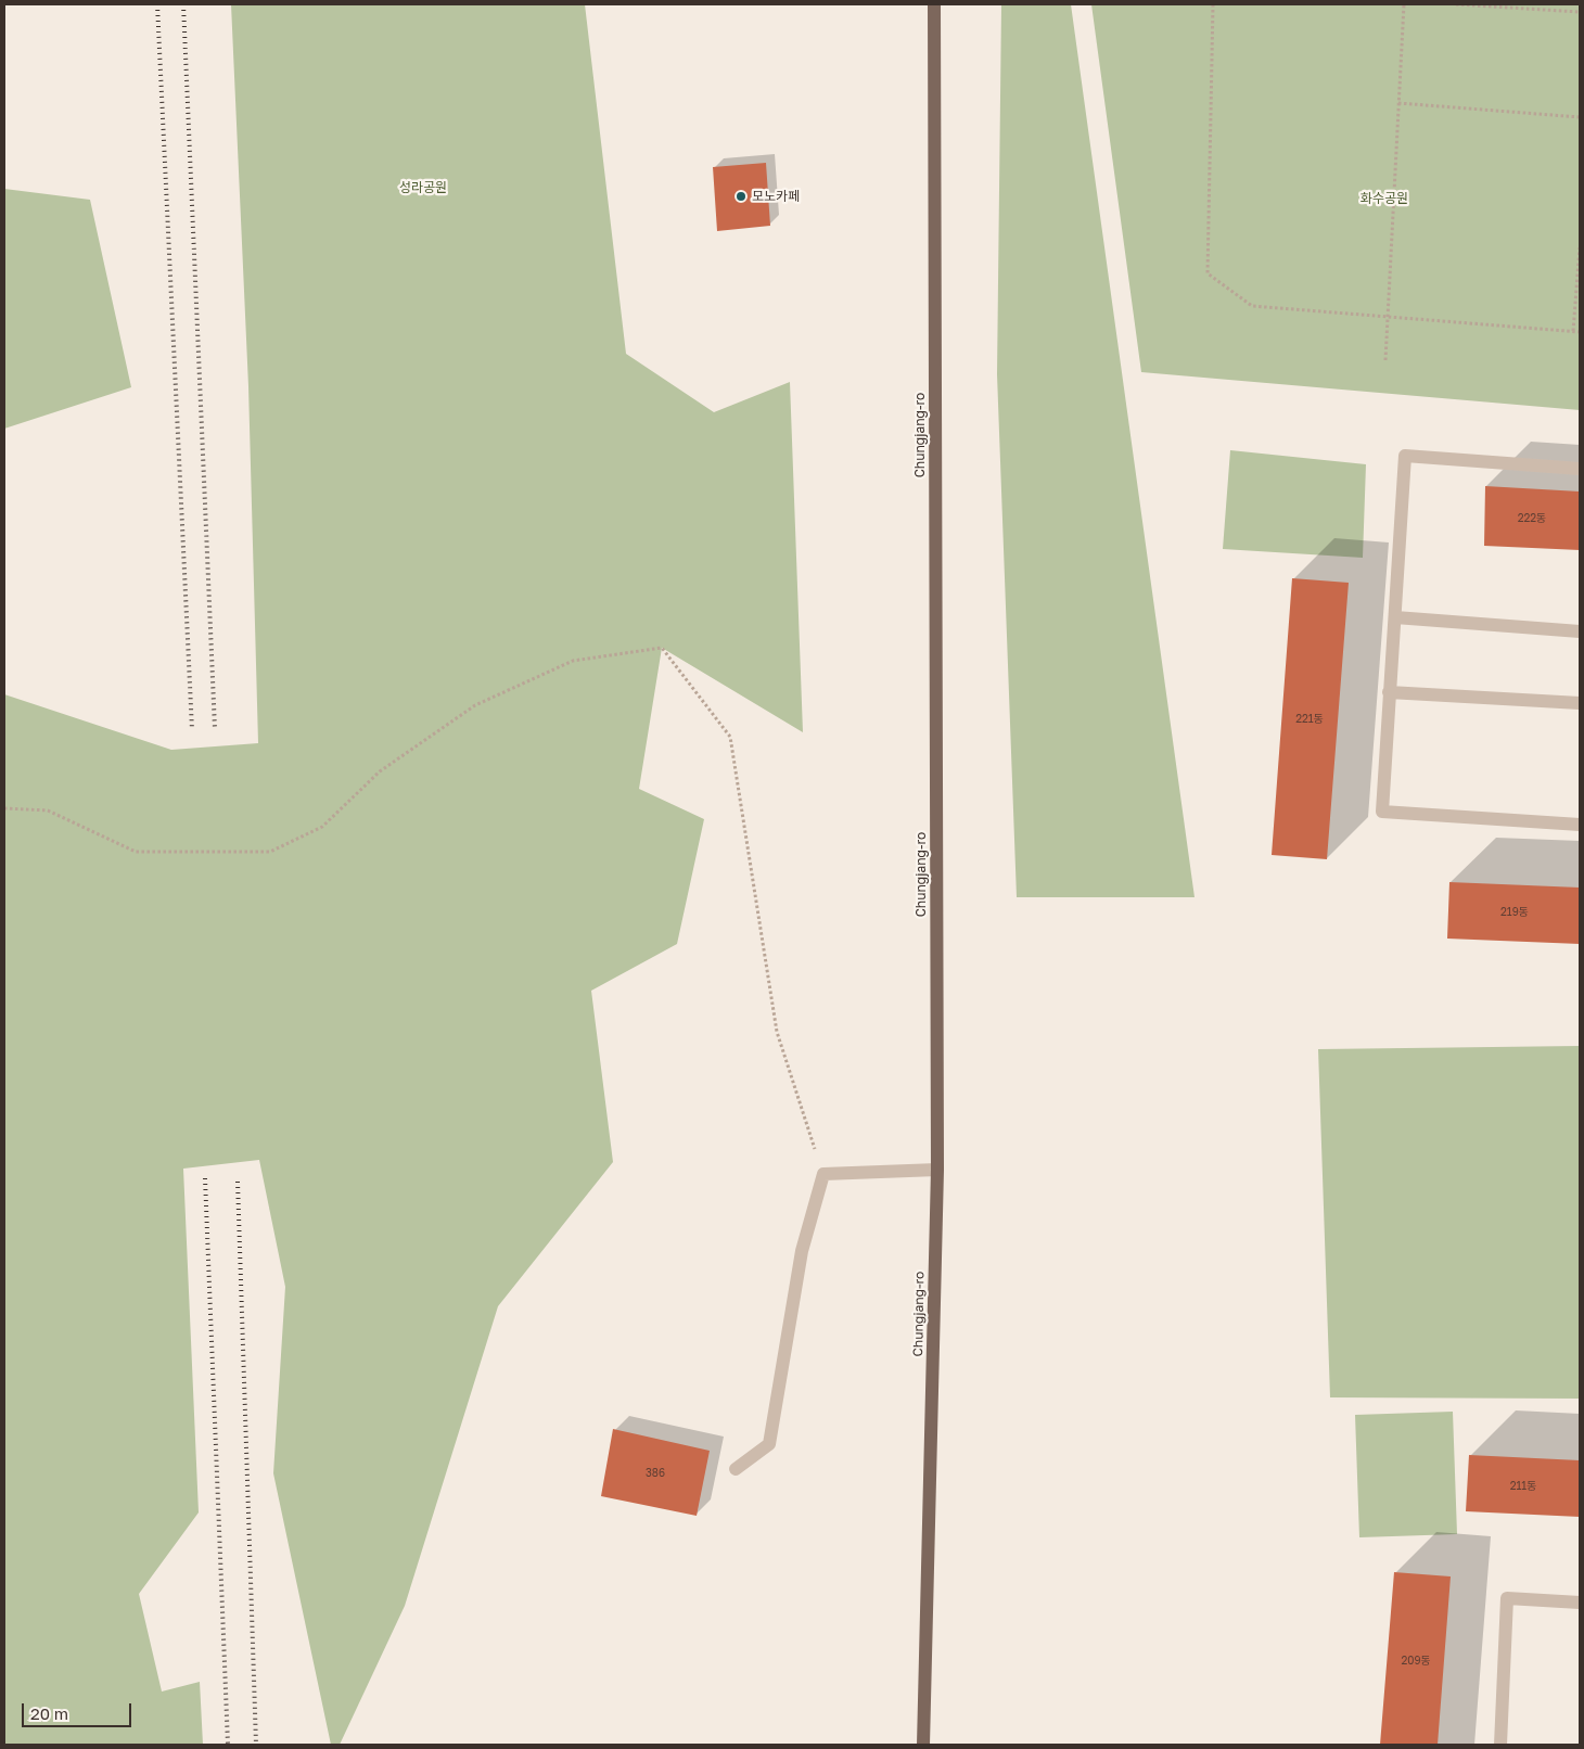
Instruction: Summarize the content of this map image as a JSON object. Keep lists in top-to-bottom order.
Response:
{
  "streets": {
    "main road": ["Chungjang-ro"]
  },
  "parks": ["성라공원", "화수공원"],
  "places": ["모노카페"],
  "house_numbers": [
    "222동",
    "221동",
    "219동",
    "386",
    "211동",
    "209동"
  ],
  "scale_bar": "20 m"
}
